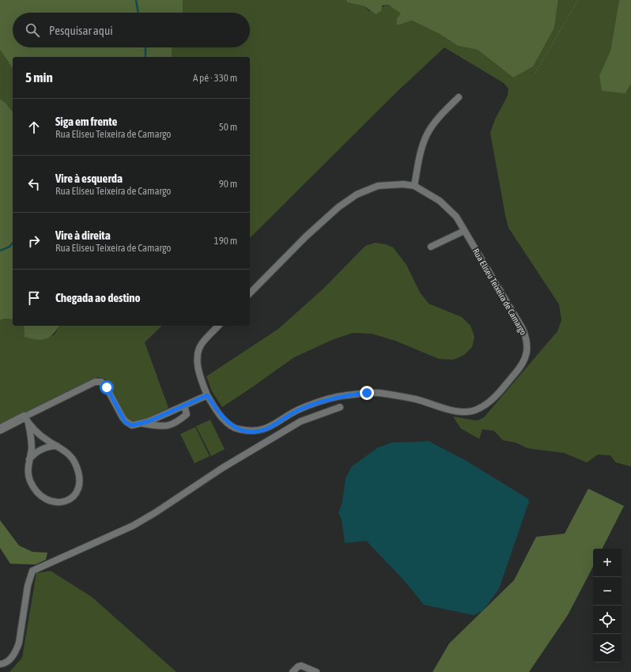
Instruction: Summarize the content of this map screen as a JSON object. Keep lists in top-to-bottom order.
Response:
{
  "streets": {
    "street": ["Rua Eliseu Teixeira de Camargo"]
  },
  "page": {
    "search": "Pesquisar aqui",
    "heading": ["5 min", "A pé · 330 m"],
    "list": [
      ["Siga em frente", "Rua Eliseu Teixeira de Camargo", "50 m"],
      ["Vire à esquerda", "Rua Eliseu Teixeira de Camargo", "90 m"],
      ["Vire à direita", "Rua Eliseu Teixeira de Camargo", "190 m"],
      "Chegada ao destino"
    ],
    "map_buttons": ["+", "−"]
  }
}
